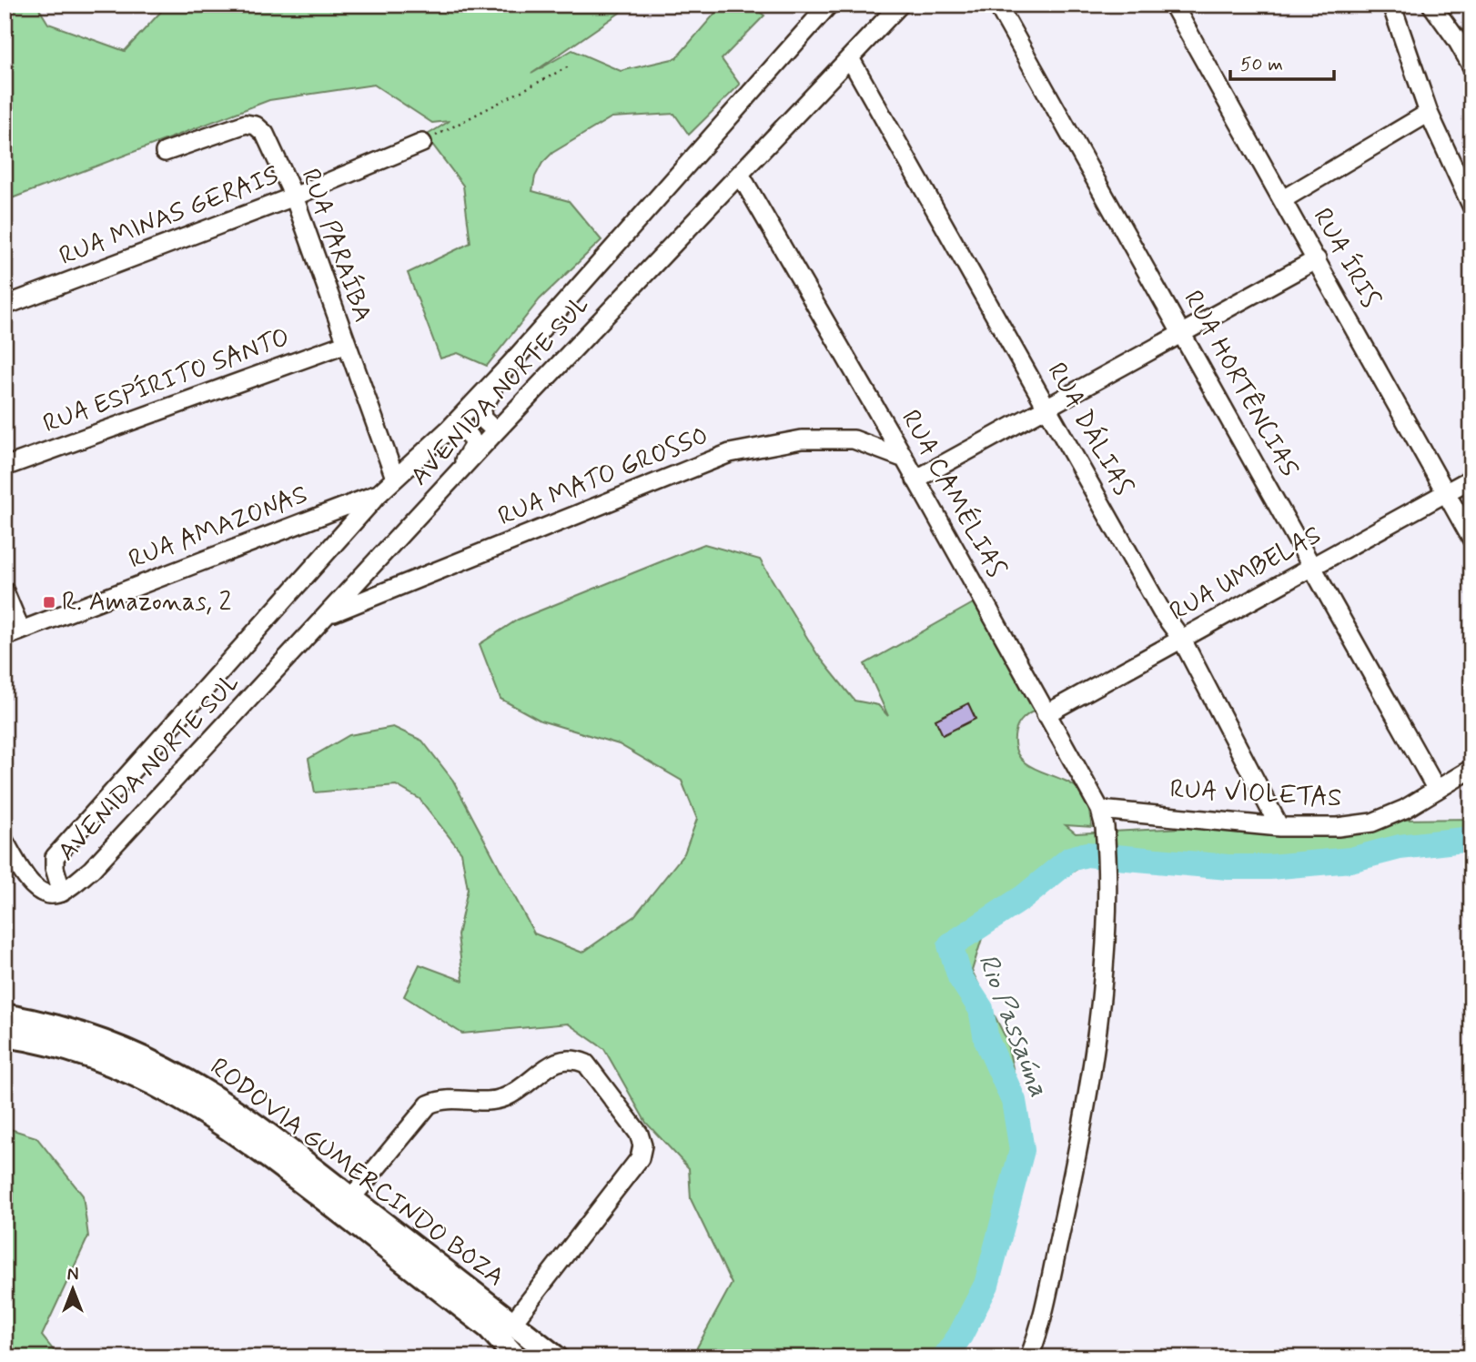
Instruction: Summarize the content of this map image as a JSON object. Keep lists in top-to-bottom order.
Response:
{
  "streets": {
    "main road": ["RODOVIA GUMERCINDO BOZA"],
    "street": [
      "RUA MINAS GERAIS",
      "RUA PARAÍBA",
      "RUA ÍRIS",
      "RUA ESPÍRITO SANTO",
      "RUA HORTÊNCIAS",
      "AVENIDA NORTE SUL",
      "RUA DÁLIAS",
      "RUA MATO GROSSO",
      "RUA CAMÉLIAS",
      "RUA AMAZONAS",
      "RUA UMBELAS",
      "RUA VIOLETAS"
    ]
  },
  "crossings": [
    ["RUA MINAS GERAIS", "RUA PARAÍBA"],
    ["RUA PARAÍBA", "RUA ESPÍRITO SANTO"],
    ["RUA PARAÍBA", "AVENIDA NORTE SUL"],
    ["RUA ÍRIS", "RUA UMBELAS"],
    ["RUA HORTÊNCIAS", "RUA UMBELAS"],
    ["RUA HORTÊNCIAS", "RUA VIOLETAS"],
    ["AVENIDA NORTE SUL", "RUA DÁLIAS"],
    ["AVENIDA NORTE SUL", "RUA MATO GROSSO"],
    ["AVENIDA NORTE SUL", "RUA CAMÉLIAS"],
    ["AVENIDA NORTE SUL", "RUA AMAZONAS"],
    ["RUA DÁLIAS", "RUA UMBELAS"],
    ["RUA DÁLIAS", "RUA VIOLETAS"],
    ["RUA MATO GROSSO", "RUA CAMÉLIAS"],
    ["RUA CAMÉLIAS", "RUA UMBELAS"],
    ["RUA CAMÉLIAS", "RUA VIOLETAS"]
  ],
  "water": ["Rio Passaúna"],
  "places": {
    "transit": ["R. Amazonas, 2"]
  },
  "scale_bar": "50 m",
  "north": "top"
}
